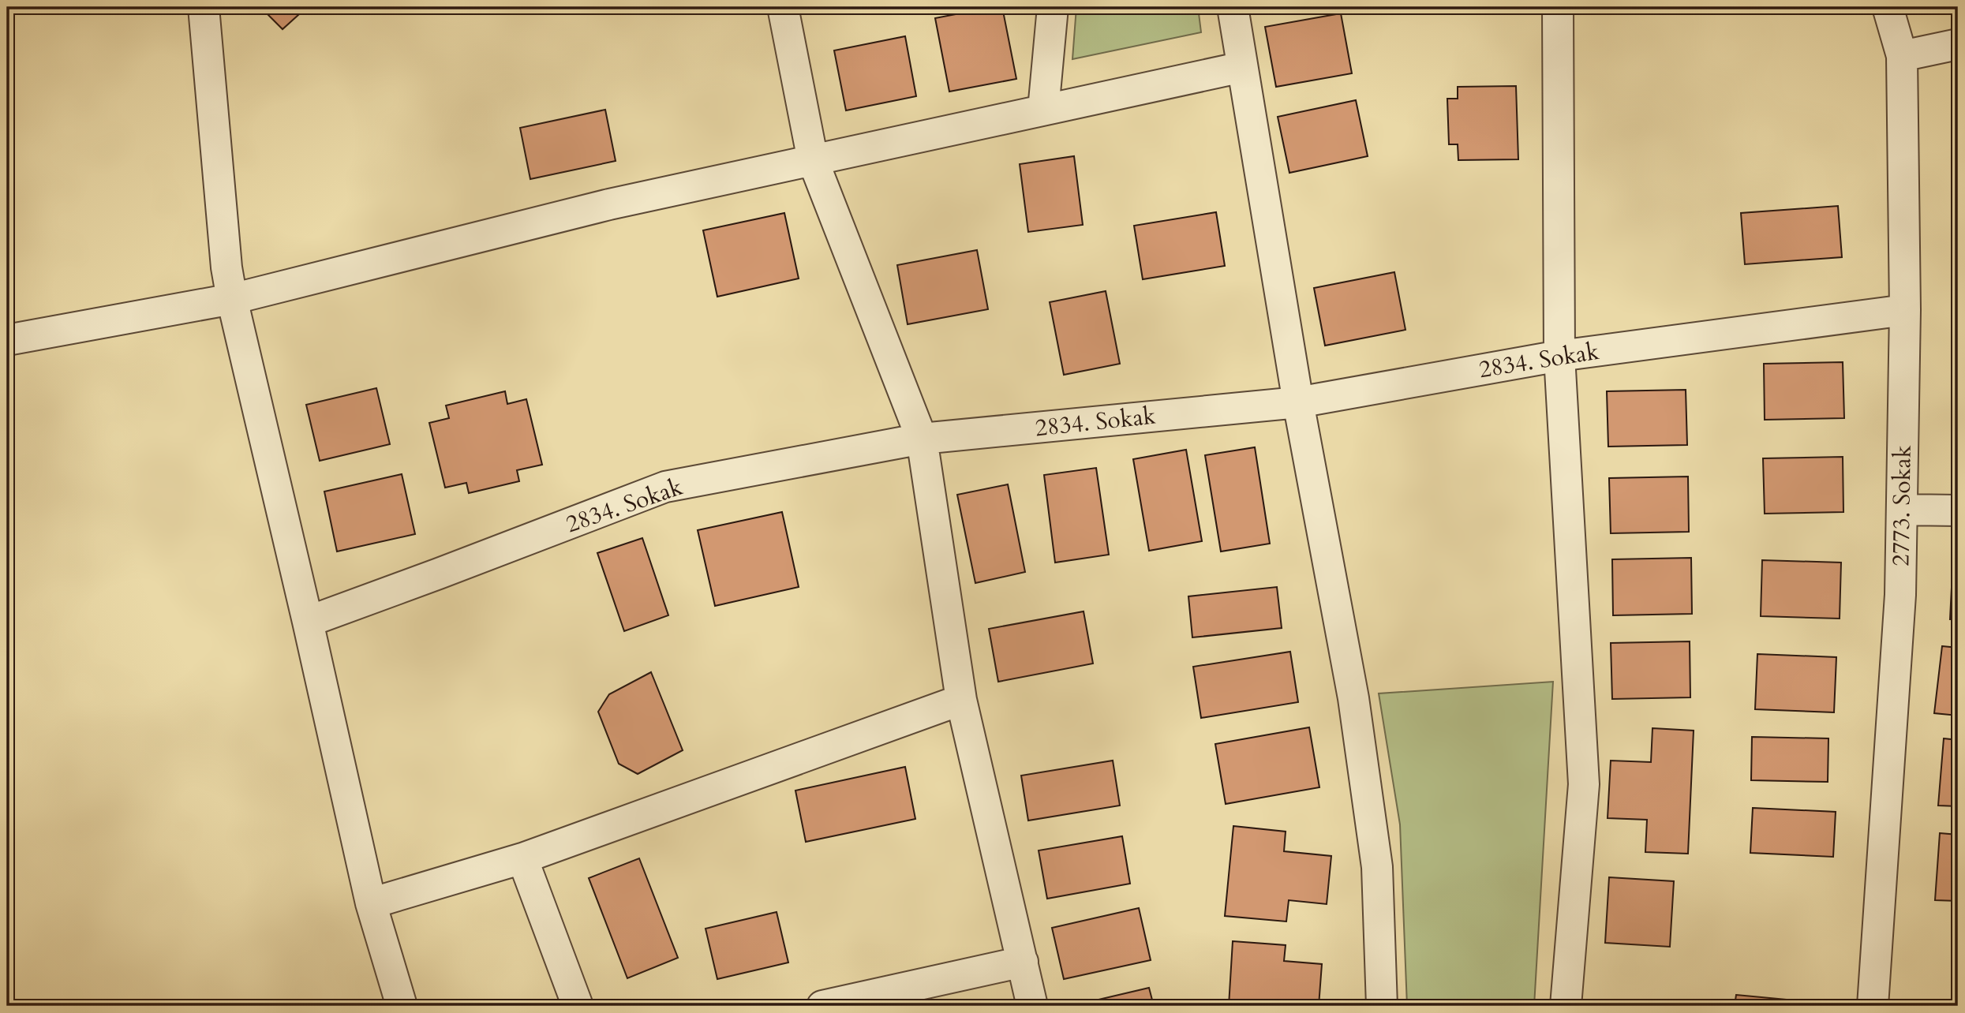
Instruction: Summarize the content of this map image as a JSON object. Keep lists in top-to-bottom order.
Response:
{
  "streets": {
    "street": ["2834. Sokak", "2773. Sokak"]
  },
  "crossings": [
    ["2834. Sokak", "2773. Sokak"]
  ]
}
